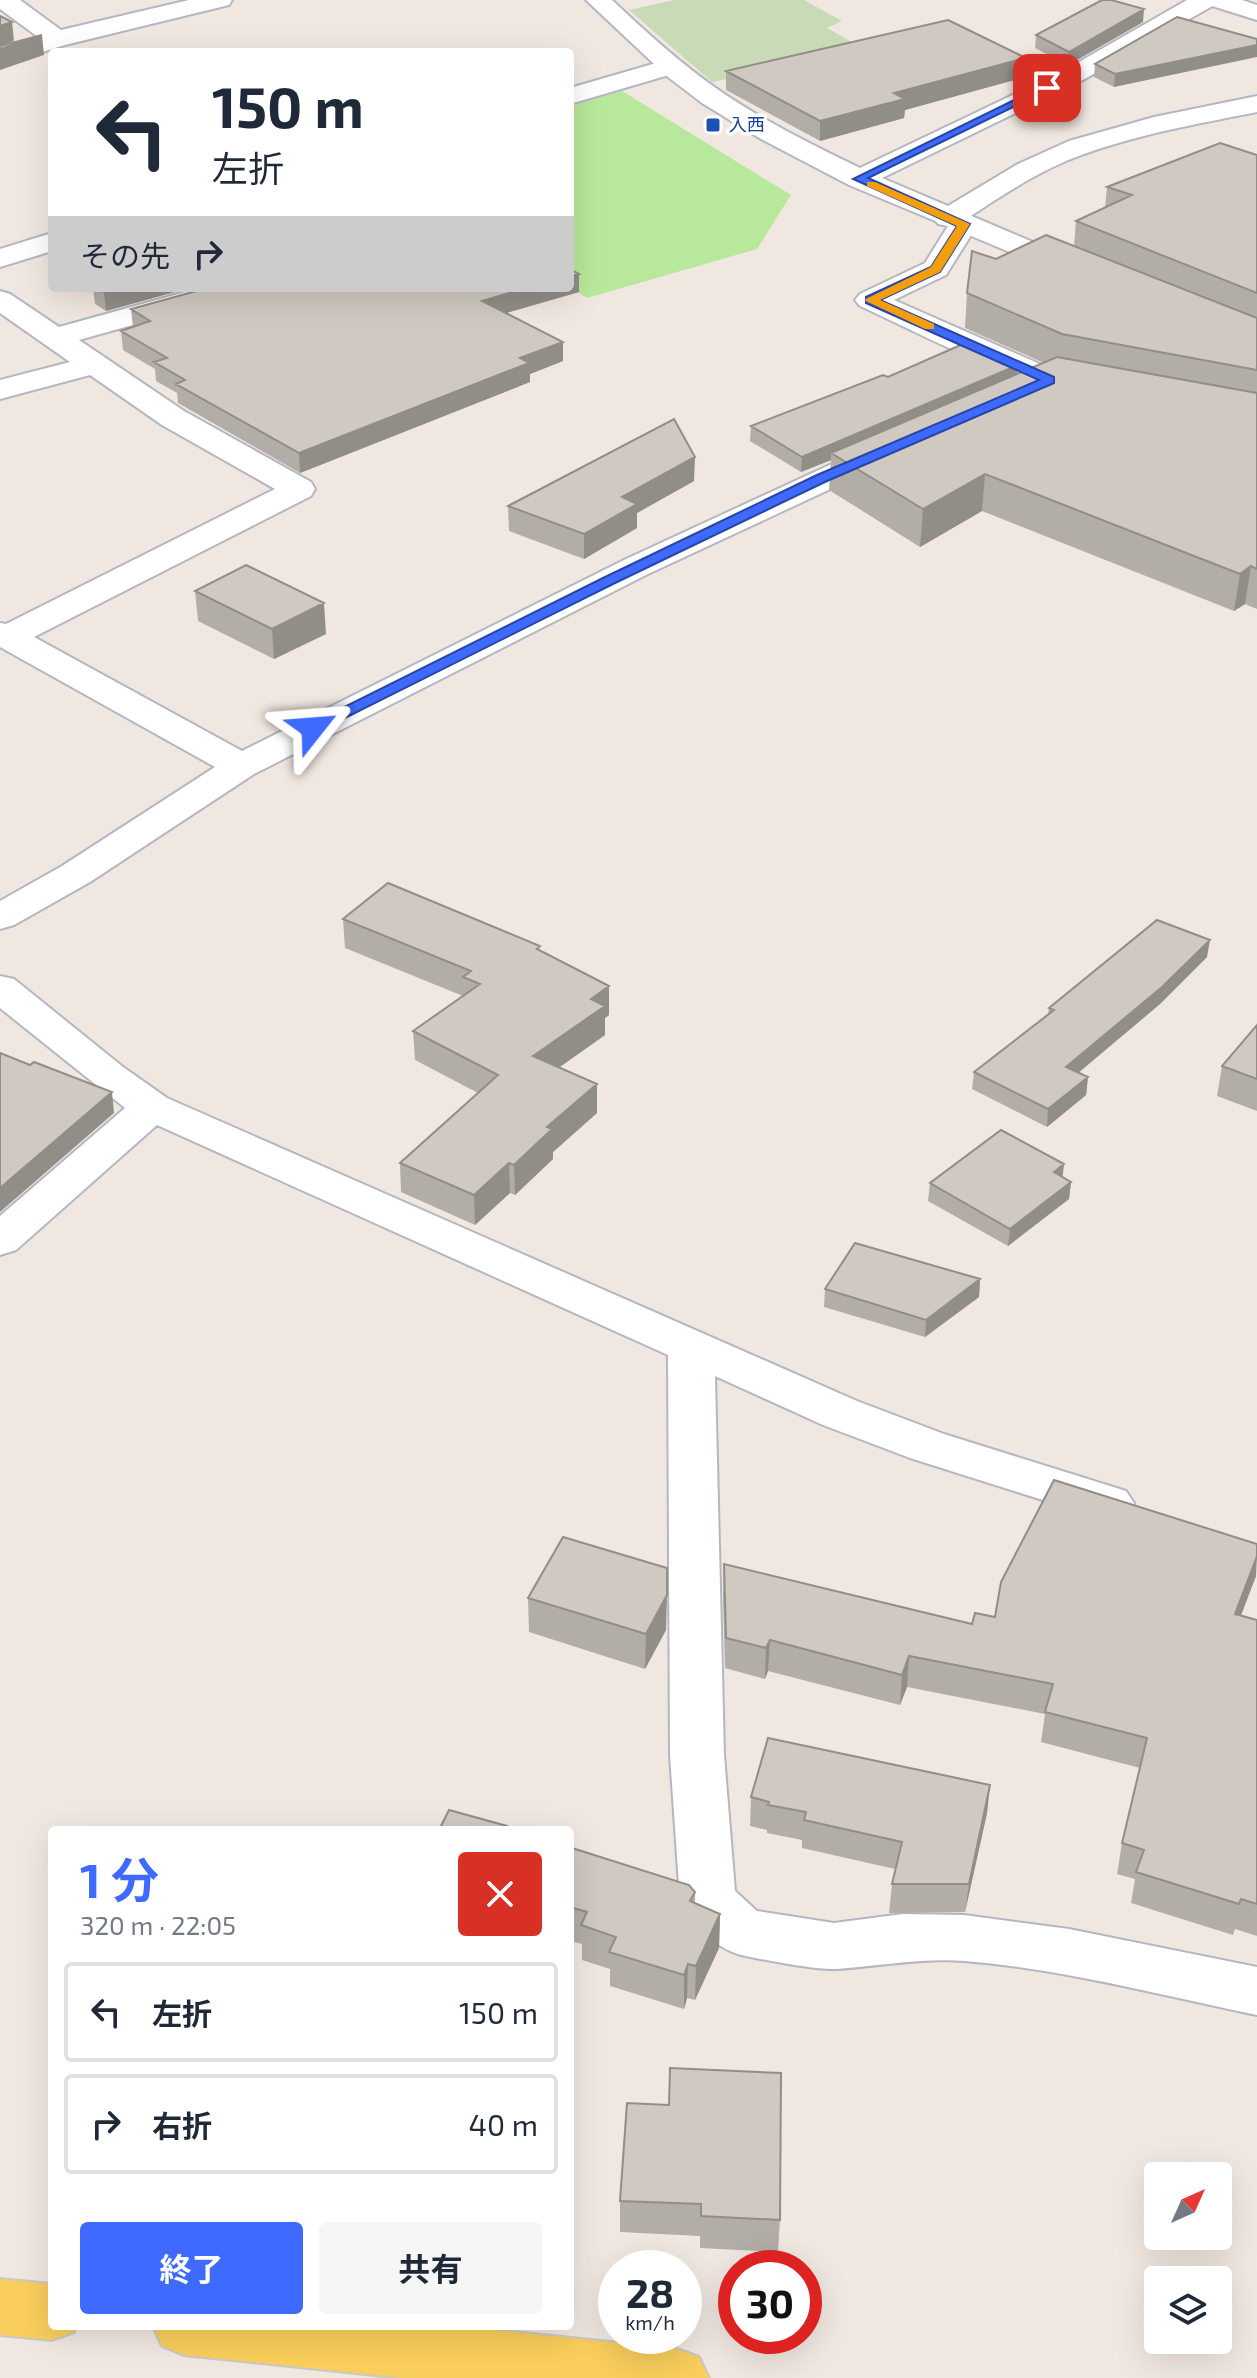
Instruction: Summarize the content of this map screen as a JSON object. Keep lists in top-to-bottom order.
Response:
{
  "places": {
    "transit": ["入西"]
  },
  "north": "top right",
  "page": {
    "turn": ["150 m", "左折"],
    "then": "その先",
    "heading": ["1 分", "320 m · 22:05"],
    "list": [
      {
        "name": "左折",
        "value": "150 m"
      },
      {
        "name": "右折",
        "value": "40 m"
      }
    ],
    "buttons": ["終了", "共有"],
    "speed": "28 km/h",
    "limit": "30"
  }
}
